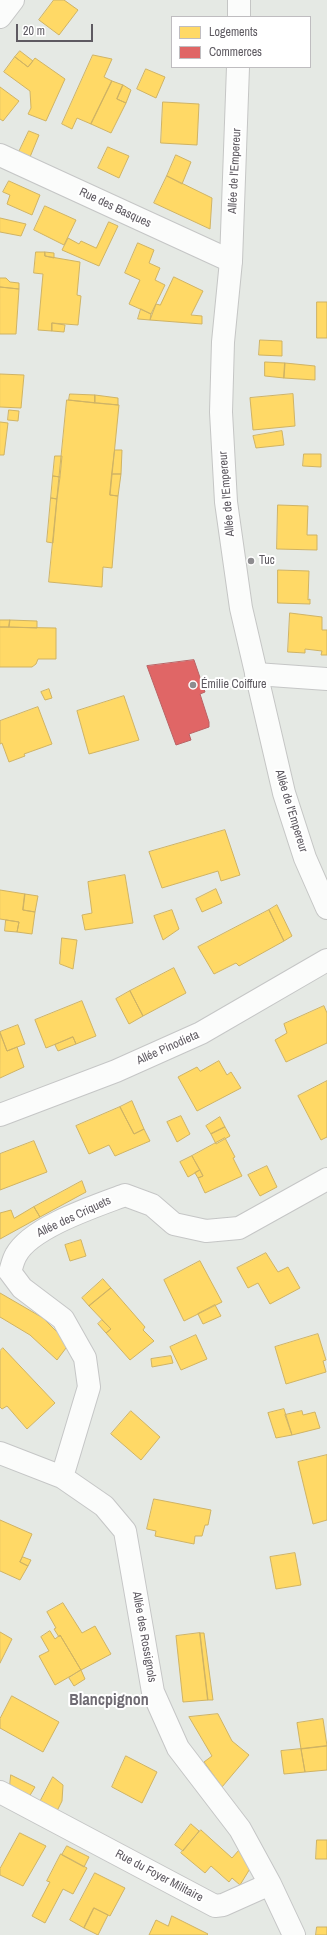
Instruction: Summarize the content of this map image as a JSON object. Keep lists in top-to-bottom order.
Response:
{
  "streets": {
    "street": [
      "Allée de l'Empereur",
      "Rue des Basques",
      "Allée Pinodieta",
      "Allée des Criquets",
      "Allée des Rossignols",
      "Rue du Foyer Militaire"
    ]
  },
  "crossings": [
    ["Allée de l'Empereur", "Rue des Basques"],
    ["Allée des Criquets", "Allée des Rossignols"],
    ["Allée des Rossignols", "Rue du Foyer Militaire"]
  ],
  "districts": ["Blancpignon"],
  "places": ["Tuc", "Émilie Coiffure"],
  "legend": ["Logements", "Commerces"],
  "scale_bar": "20 m"
}
